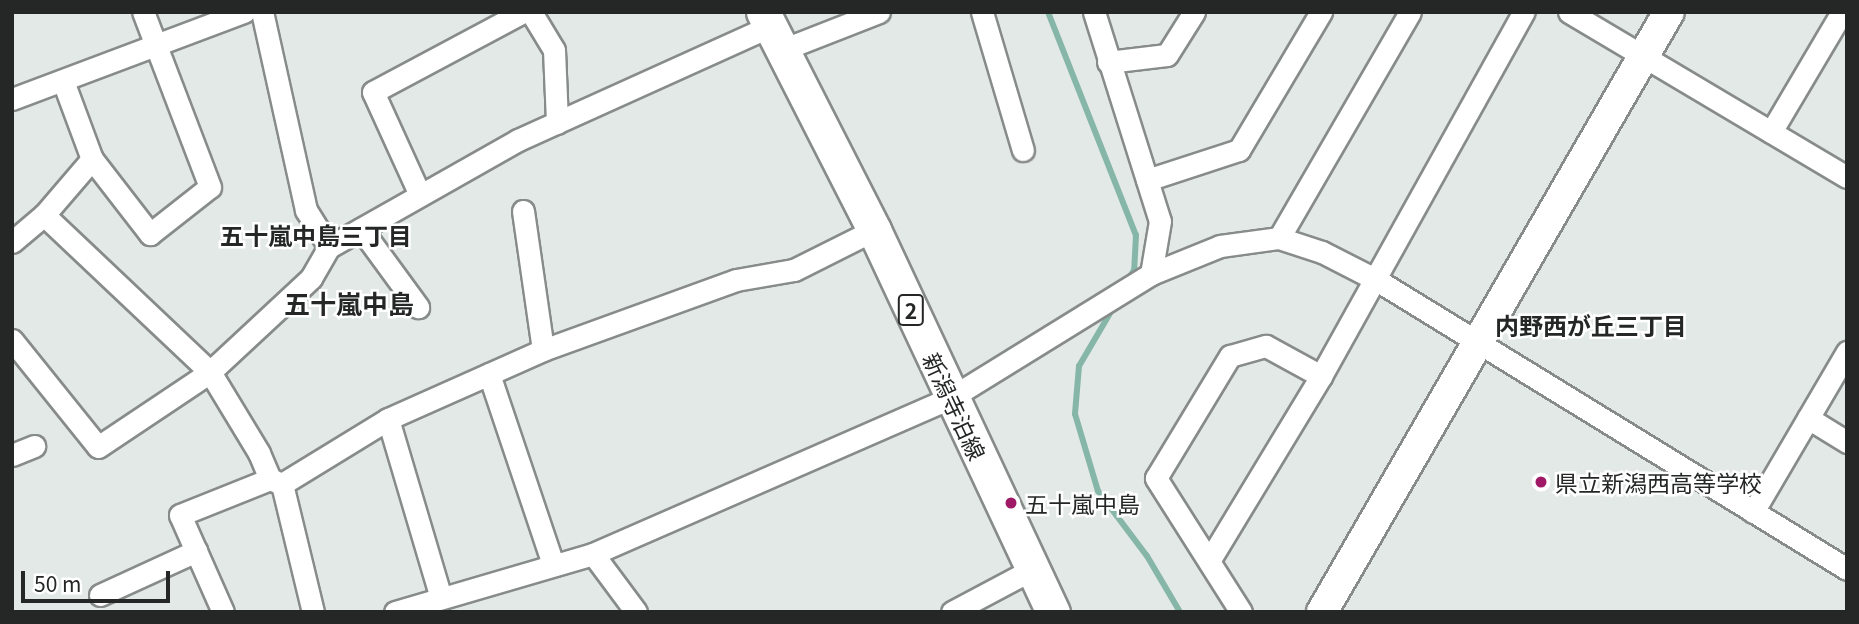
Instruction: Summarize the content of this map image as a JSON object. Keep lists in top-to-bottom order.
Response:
{
  "streets": {
    "main road": ["2", "新潟寺泊線"]
  },
  "districts": ["五十嵐中島三丁目", "五十嵐中島", "内野西が丘三丁目"],
  "places": ["県立新潟西高等学校", "五十嵐中島"],
  "scale_bar": "50 m"
}
